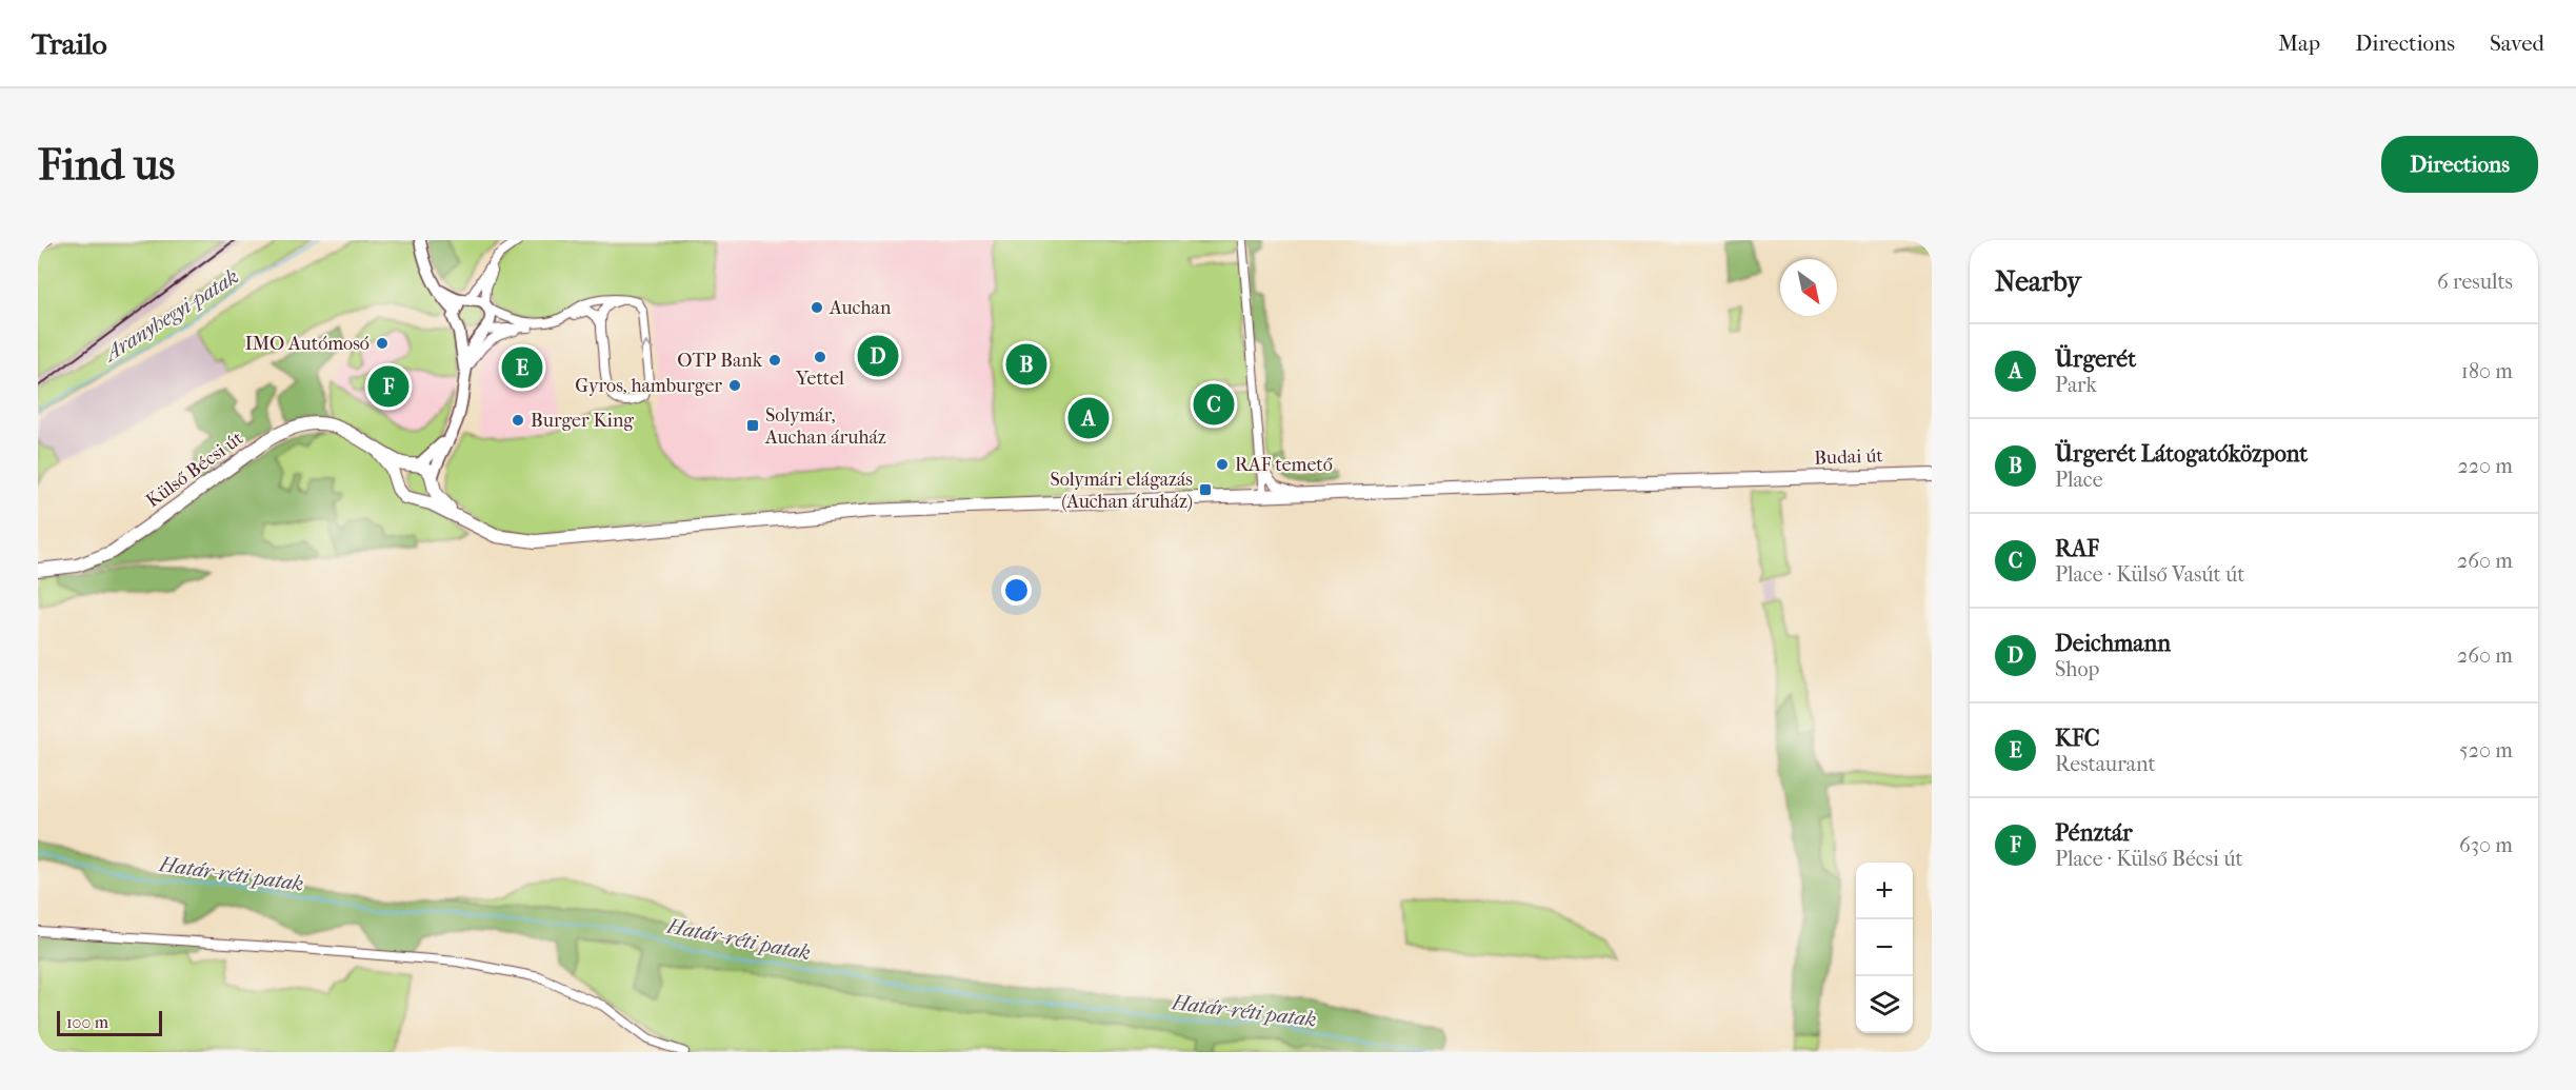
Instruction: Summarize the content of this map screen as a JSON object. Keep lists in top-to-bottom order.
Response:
{
  "streets": {
    "main road": ["Budai út", "Külső Bécsi út"]
  },
  "water": ["Aranyhegyi-patak", "Határ-réti patak"],
  "places": {
    "other": [
      "Auchan",
      "IMO Autómosó",
      "Yettel",
      "OTP Bank",
      "Gyros, hamburger",
      "Burger King",
      "RAF temető"
    ],
    "transit": ["Solymár, Auchan áruház", "Solymári elágazás (Auchan áruház)"]
  },
  "scale_bar": "100 m",
  "north": "bottom right",
  "page": {
    "header": "Trailo",
    "nav": ["Map", "Directions", "Saved"],
    "buttons": "Directions",
    "title": "Find us",
    "heading": ["Nearby", "6 results"],
    "list": [
      {
        "mark": "A",
        "name": "Ürgerét",
        "note": "Park",
        "value": "180 m"
      },
      {
        "mark": "B",
        "name": "Ürgerét Látogatóközpont",
        "note": "Place",
        "value": "220 m"
      },
      {
        "mark": "C",
        "name": "RAF",
        "note": "Place · Külső Vasút út",
        "value": "260 m"
      },
      {
        "mark": "D",
        "name": "Deichmann",
        "note": "Shop",
        "value": "260 m"
      },
      {
        "mark": "E",
        "name": "KFC",
        "note": "Restaurant",
        "value": "520 m"
      },
      {
        "mark": "F",
        "name": "Pénztár",
        "note": "Place · Külső Bécsi út",
        "value": "630 m"
      }
    ],
    "pins": [
      "D",
      "B",
      "E",
      "F",
      "C",
      "A"
    ],
    "map_buttons": ["+", "−"],
    "scale": "100 m"
  }
}
